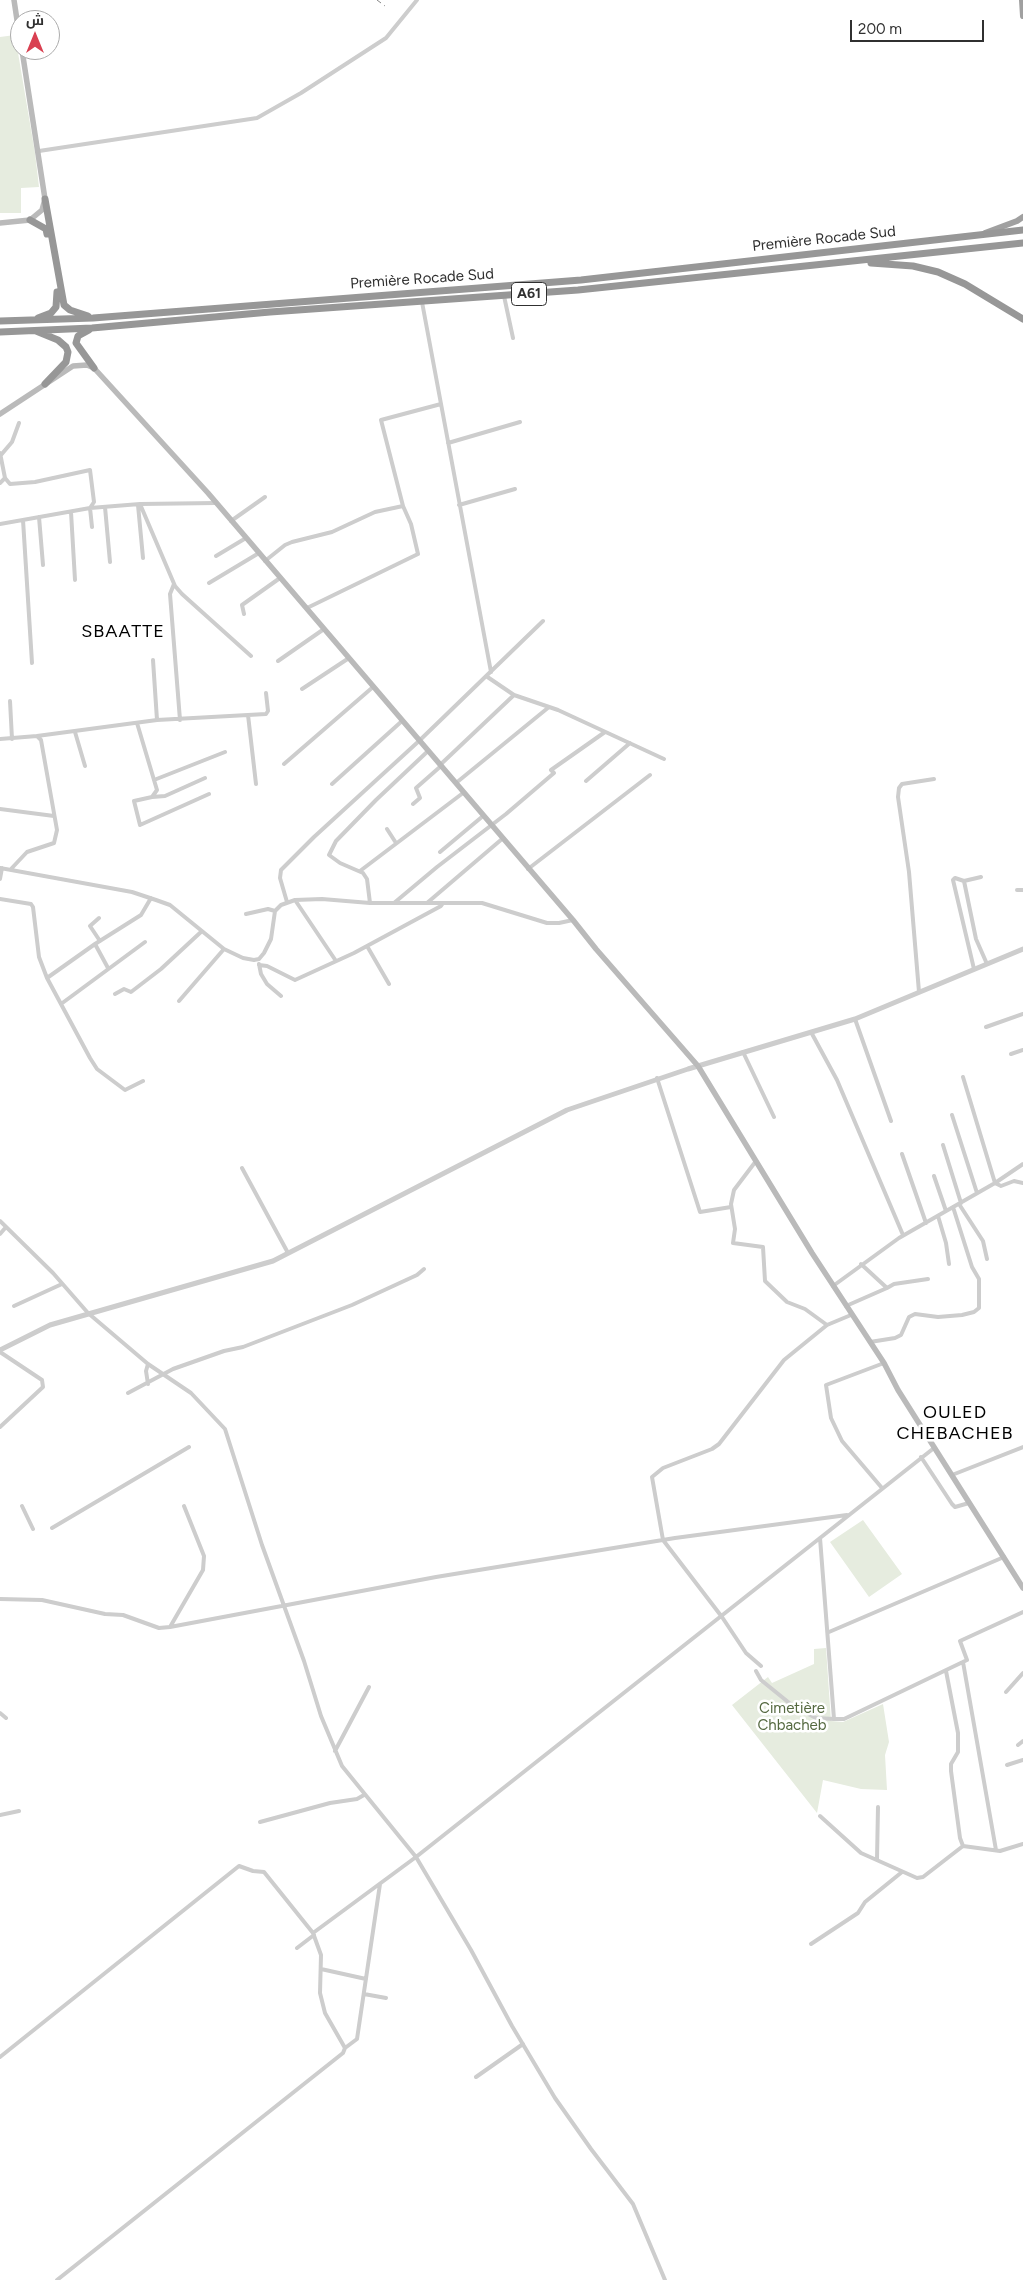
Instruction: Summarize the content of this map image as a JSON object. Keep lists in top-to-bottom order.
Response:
{
  "streets": {
    "highway": ["Première Rocade Sud", "A61"]
  },
  "districts": ["SBAATTE", "OULED CHEBACHEB"],
  "parks": ["Cimetière Chbacheb"],
  "scale_bar": "200 m",
  "north": "top"
}
